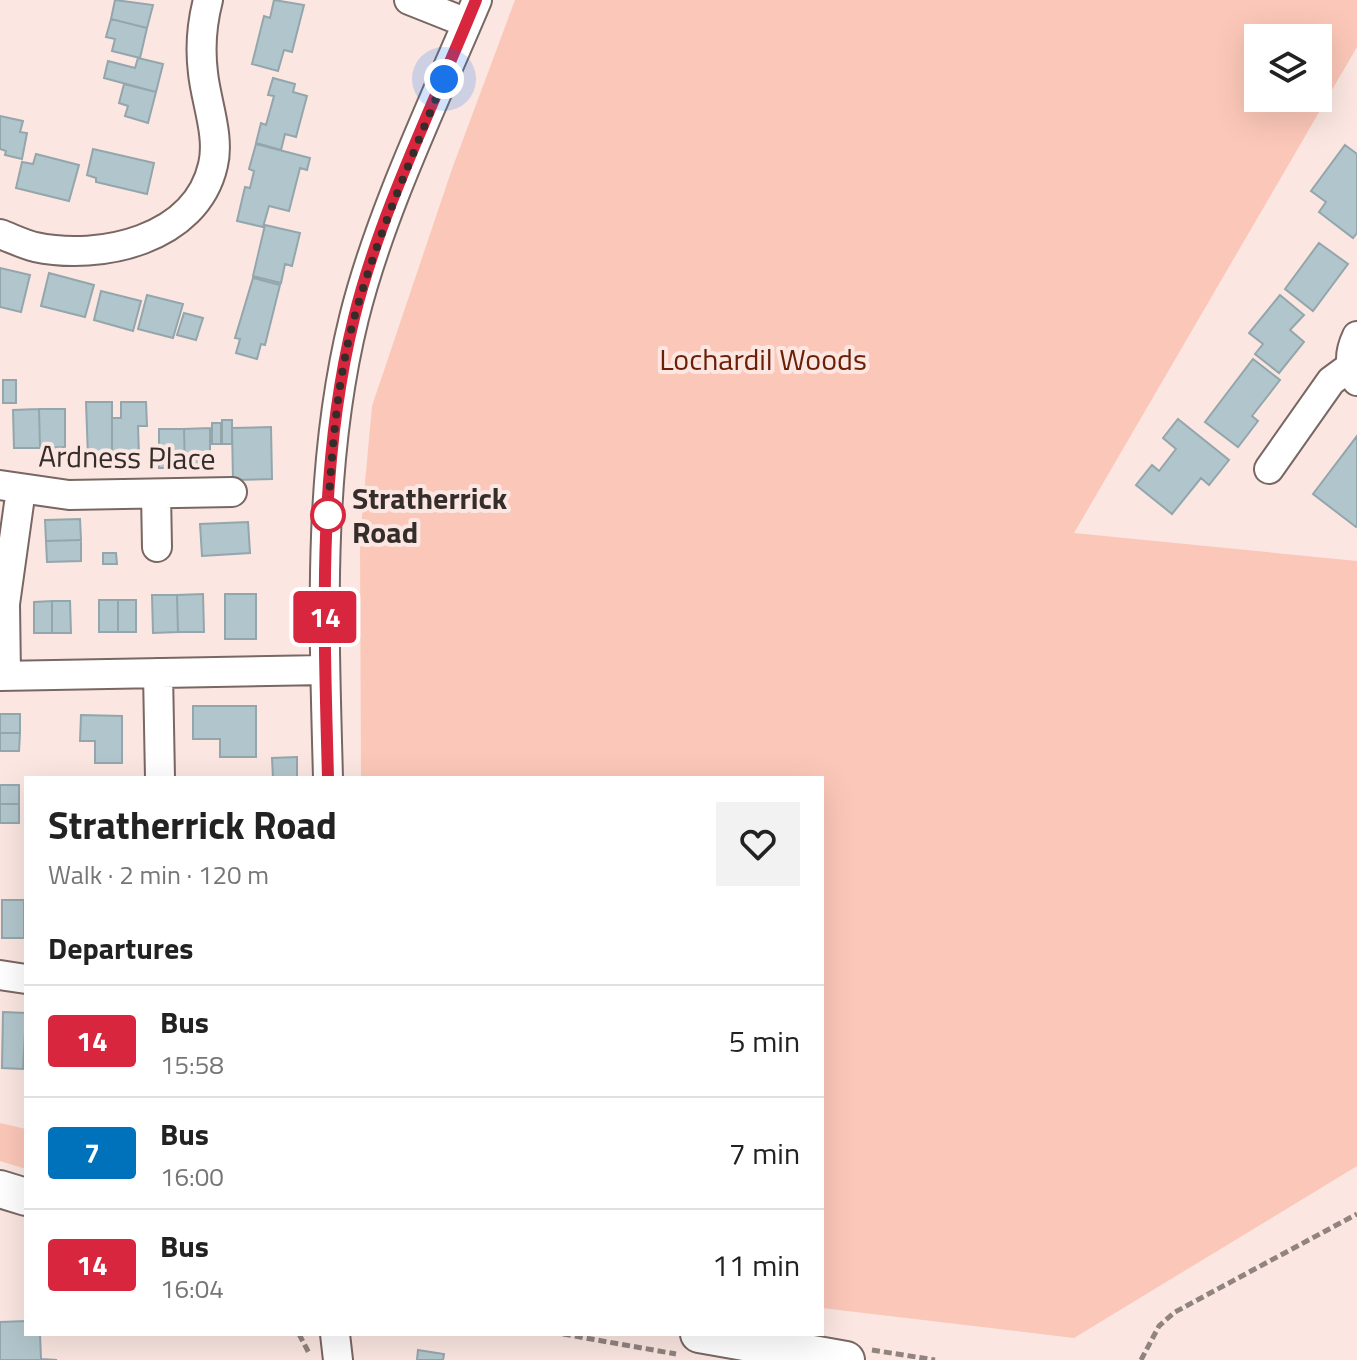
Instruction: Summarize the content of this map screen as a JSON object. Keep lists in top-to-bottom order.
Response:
{
  "streets": {
    "street": ["Ardness Place"]
  },
  "parks": ["Lochardil Woods"],
  "places": ["Stratherrick Road"],
  "lines": ["bus line 14"],
  "page": {
    "on_map": "14",
    "heading": [
      ["Stratherrick Road", "Walk · 2 min · 120 m"],
      "Departures"
    ],
    "list": [
      {
        "mark": "14",
        "name": "Bus",
        "note": "15:58",
        "value": "5 min"
      },
      {
        "mark": "7",
        "name": "Bus",
        "note": "16:00",
        "value": "7 min"
      },
      {
        "mark": "14",
        "name": "Bus",
        "note": "16:04",
        "value": "11 min"
      }
    ]
  }
}
